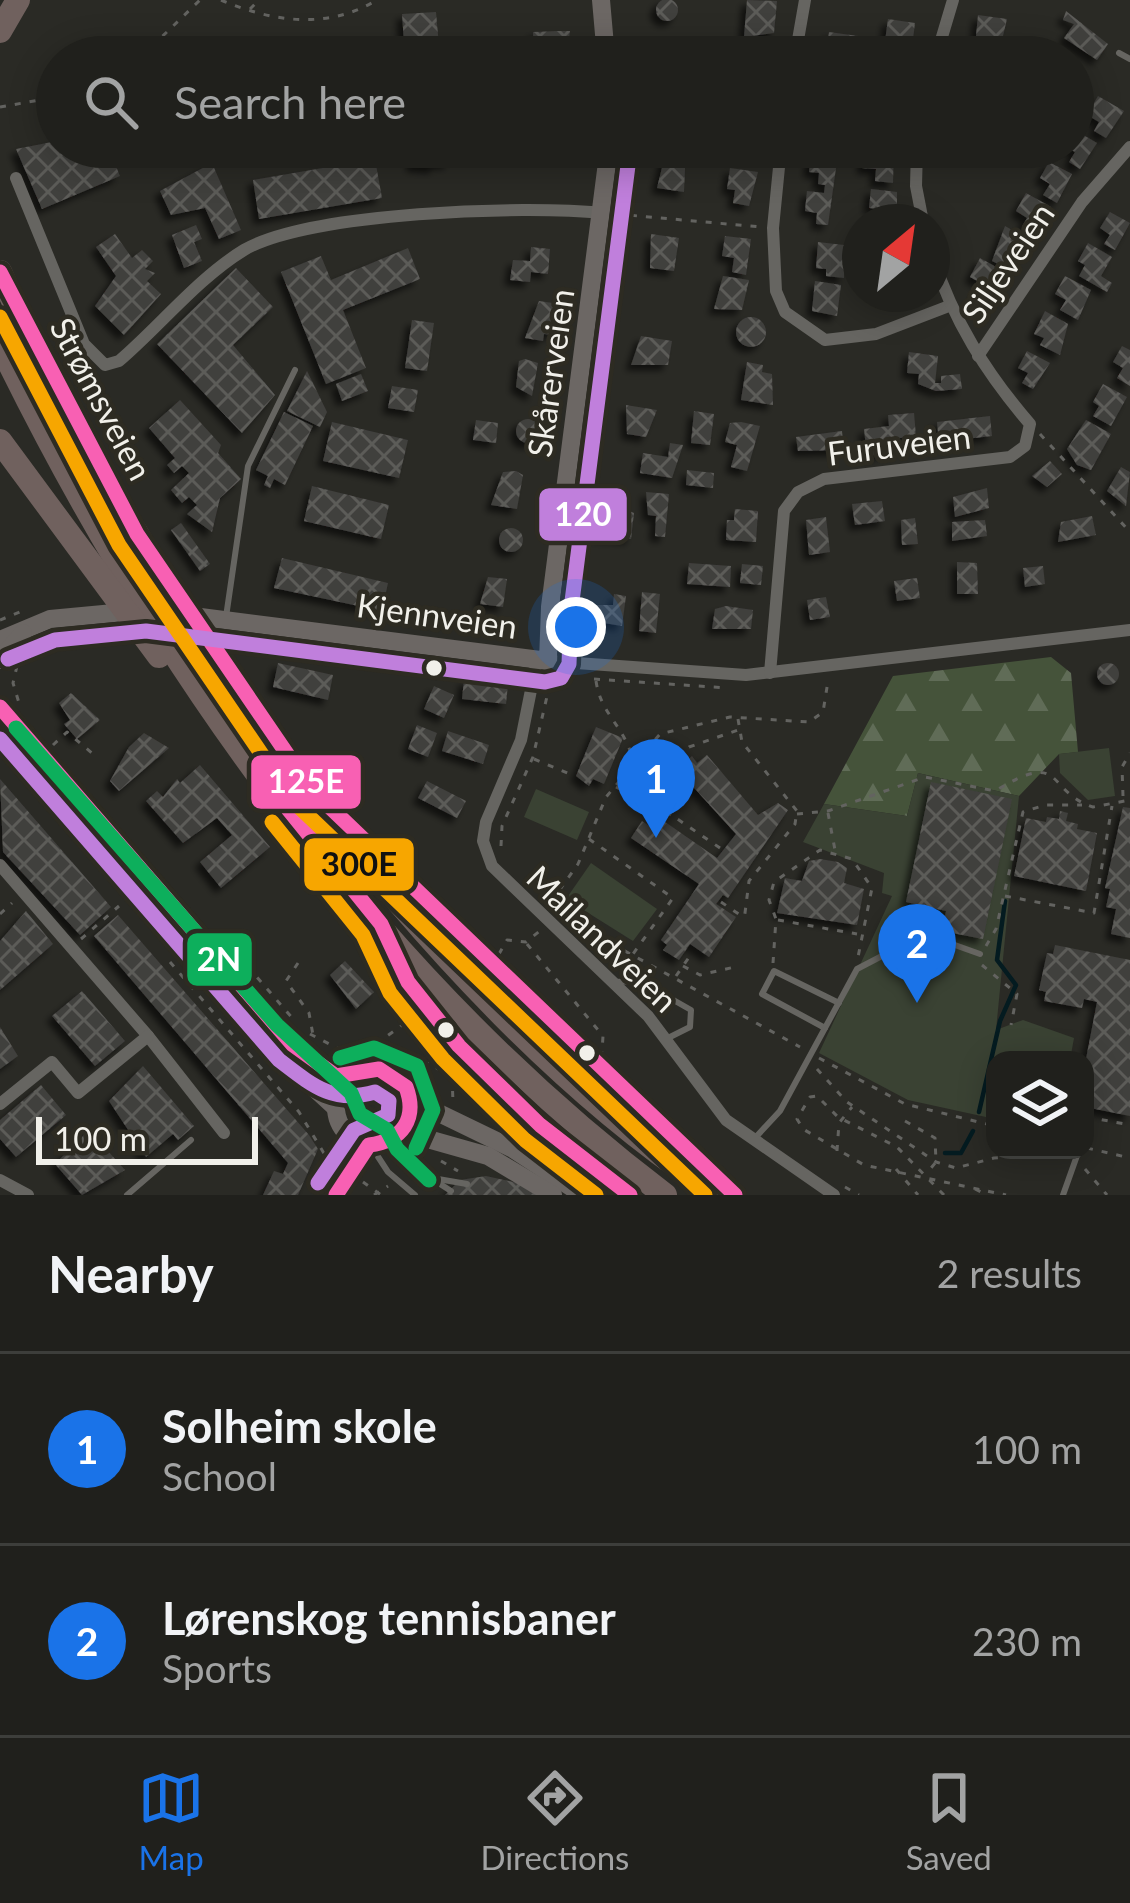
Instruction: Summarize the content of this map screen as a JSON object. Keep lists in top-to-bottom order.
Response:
{
  "streets": {
    "highway": ["Strømsveien"],
    "main road": ["Skårerveien", "Kjennveien"],
    "street": ["Siljeveien", "Furuveien", "Mailandveien"]
  },
  "crossings": [
    ["Skårerveien", "Kjennveien"],
    ["Skårerveien", "Mailandveien"],
    ["Furuveien", "Kjennveien"],
    ["Kjennveien", "Mailandveien"]
  ],
  "lines": [
    "transit line 120",
    "transit line 125E",
    "transit line 300E",
    "transit line 2N"
  ],
  "scale_bar": "100 m",
  "north": "top right",
  "page": {
    "search": "Search here",
    "pins": ["1", "2"],
    "scale": "100 m",
    "heading": ["Nearby", "2 results"],
    "list": [
      {
        "mark": "1",
        "name": "Solheim skole",
        "note": "School",
        "value": "100 m"
      },
      {
        "mark": "2",
        "name": "Lørenskog tennisbaner",
        "note": "Sports",
        "value": "230 m"
      }
    ],
    "nav": ["Map", "Directions", "Saved"]
  }
}
